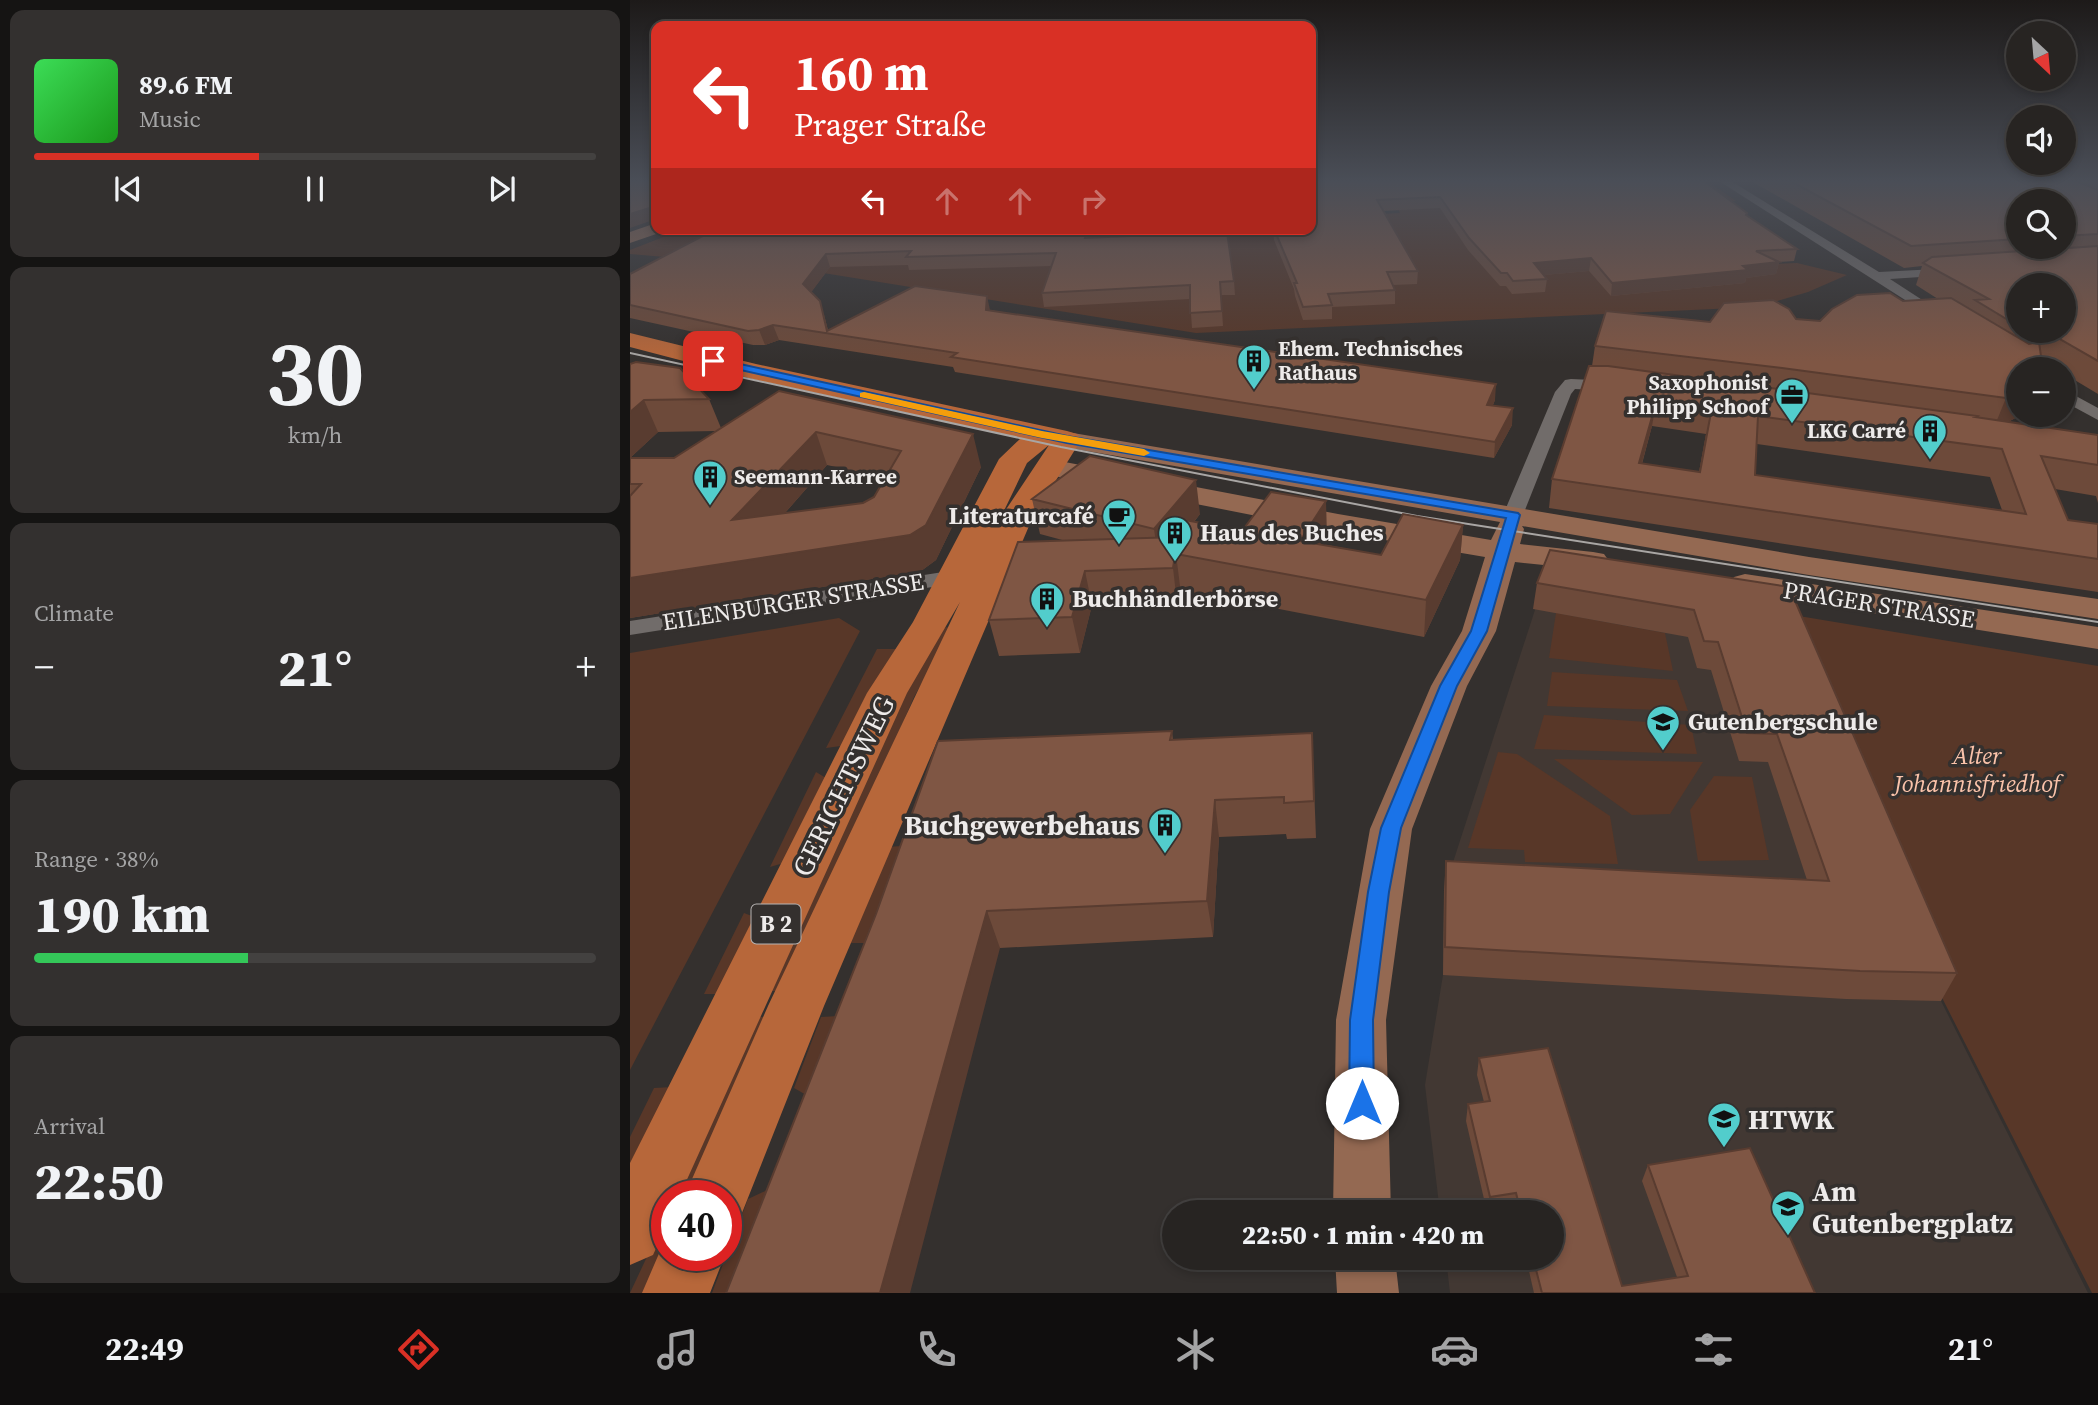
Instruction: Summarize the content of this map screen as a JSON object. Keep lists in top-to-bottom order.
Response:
{
  "streets": {
    "main road": ["PRAGER STRASSE", "GERICHTSWEG", "B 2"],
    "street": ["EILENBURGER STRASSE"]
  },
  "crossings": [
    ["EILENBURGER STRASSE", "GERICHTSWEG"],
    ["PRAGER STRASSE", "B 2"],
    ["GERICHTSWEG", "B 2"]
  ],
  "parks": ["Alter Johannisfriedhof"],
  "places": {
    "building": [
      "Ehem. Technisches Rathaus",
      "LKG Carré",
      "Seemann-Karree",
      "Haus des Buches",
      "Buchhändlerbörse",
      "Buchgewerbehaus"
    ],
    "office": ["Saxophonist Philipp Schoof"],
    "cafe": ["Literaturcafé"],
    "school or university": ["Gutenbergschule", "HTWK", "Am Gutenbergplatz"]
  },
  "north": "bottom right",
  "page": {
    "map_buttons": ["+", "−"],
    "turn": ["160 m", "Prager Straße"],
    "song": ["89.6 FM", "Music"],
    "tile": [
      ["30", "km/h"],
      "Climate",
      ["Range · 38%", "190 km"],
      ["Arrival", "22:50"]
    ],
    "heat": ["−", "21°", "+"],
    "limit": "40",
    "trip": "22:50 · 1 min · 420 m",
    "tabs": ["22:49", "21°"]
  }
}
